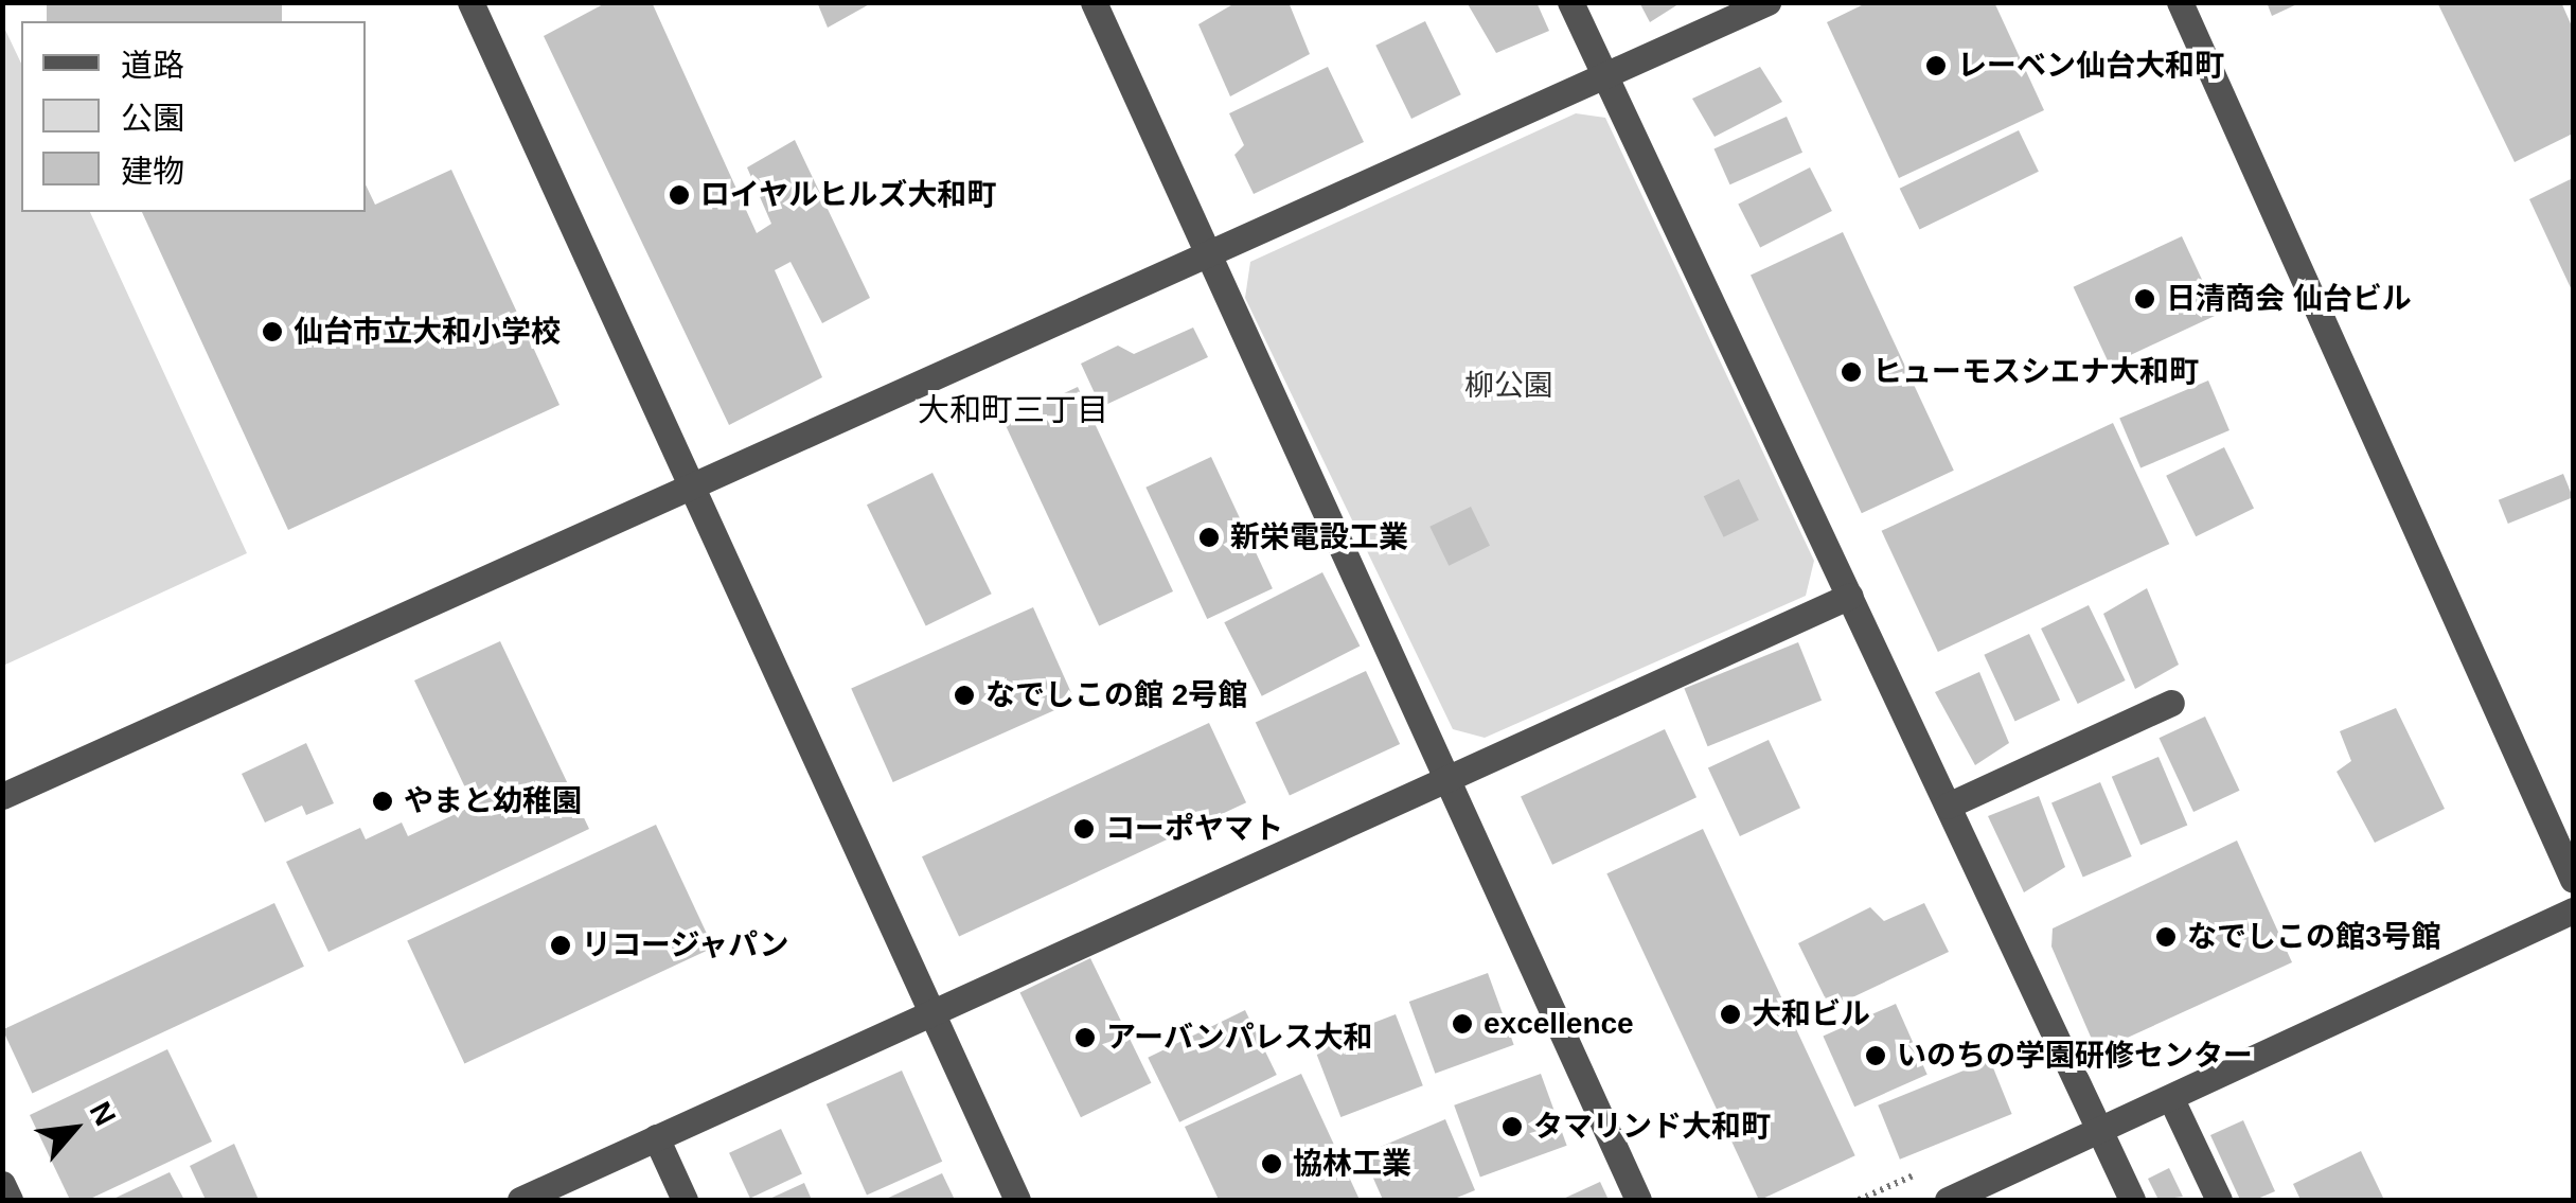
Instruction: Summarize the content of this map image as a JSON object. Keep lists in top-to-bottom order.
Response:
{
  "districts": ["大和町三丁目"],
  "parks": ["柳公園"],
  "places": [
    "レーベン仙台大和町",
    "ロイヤルヒルズ大和町",
    "日清商会 仙台ビル",
    "仙台市立大和小学校",
    "ヒューモスシエナ大和町",
    "新栄電設工業",
    "なでしこの館 2号館",
    "やまと幼稚園",
    "コーポヤマト",
    "なでしこの館3号館",
    "リコージャパン",
    "大和ビル",
    "excellence",
    "アーバンパレス大和",
    "いのちの学園研修センター",
    "タマリンド大和町",
    "協林工業"
  ],
  "legend": ["道路", "公園", "建物"],
  "north": "top right"
}
